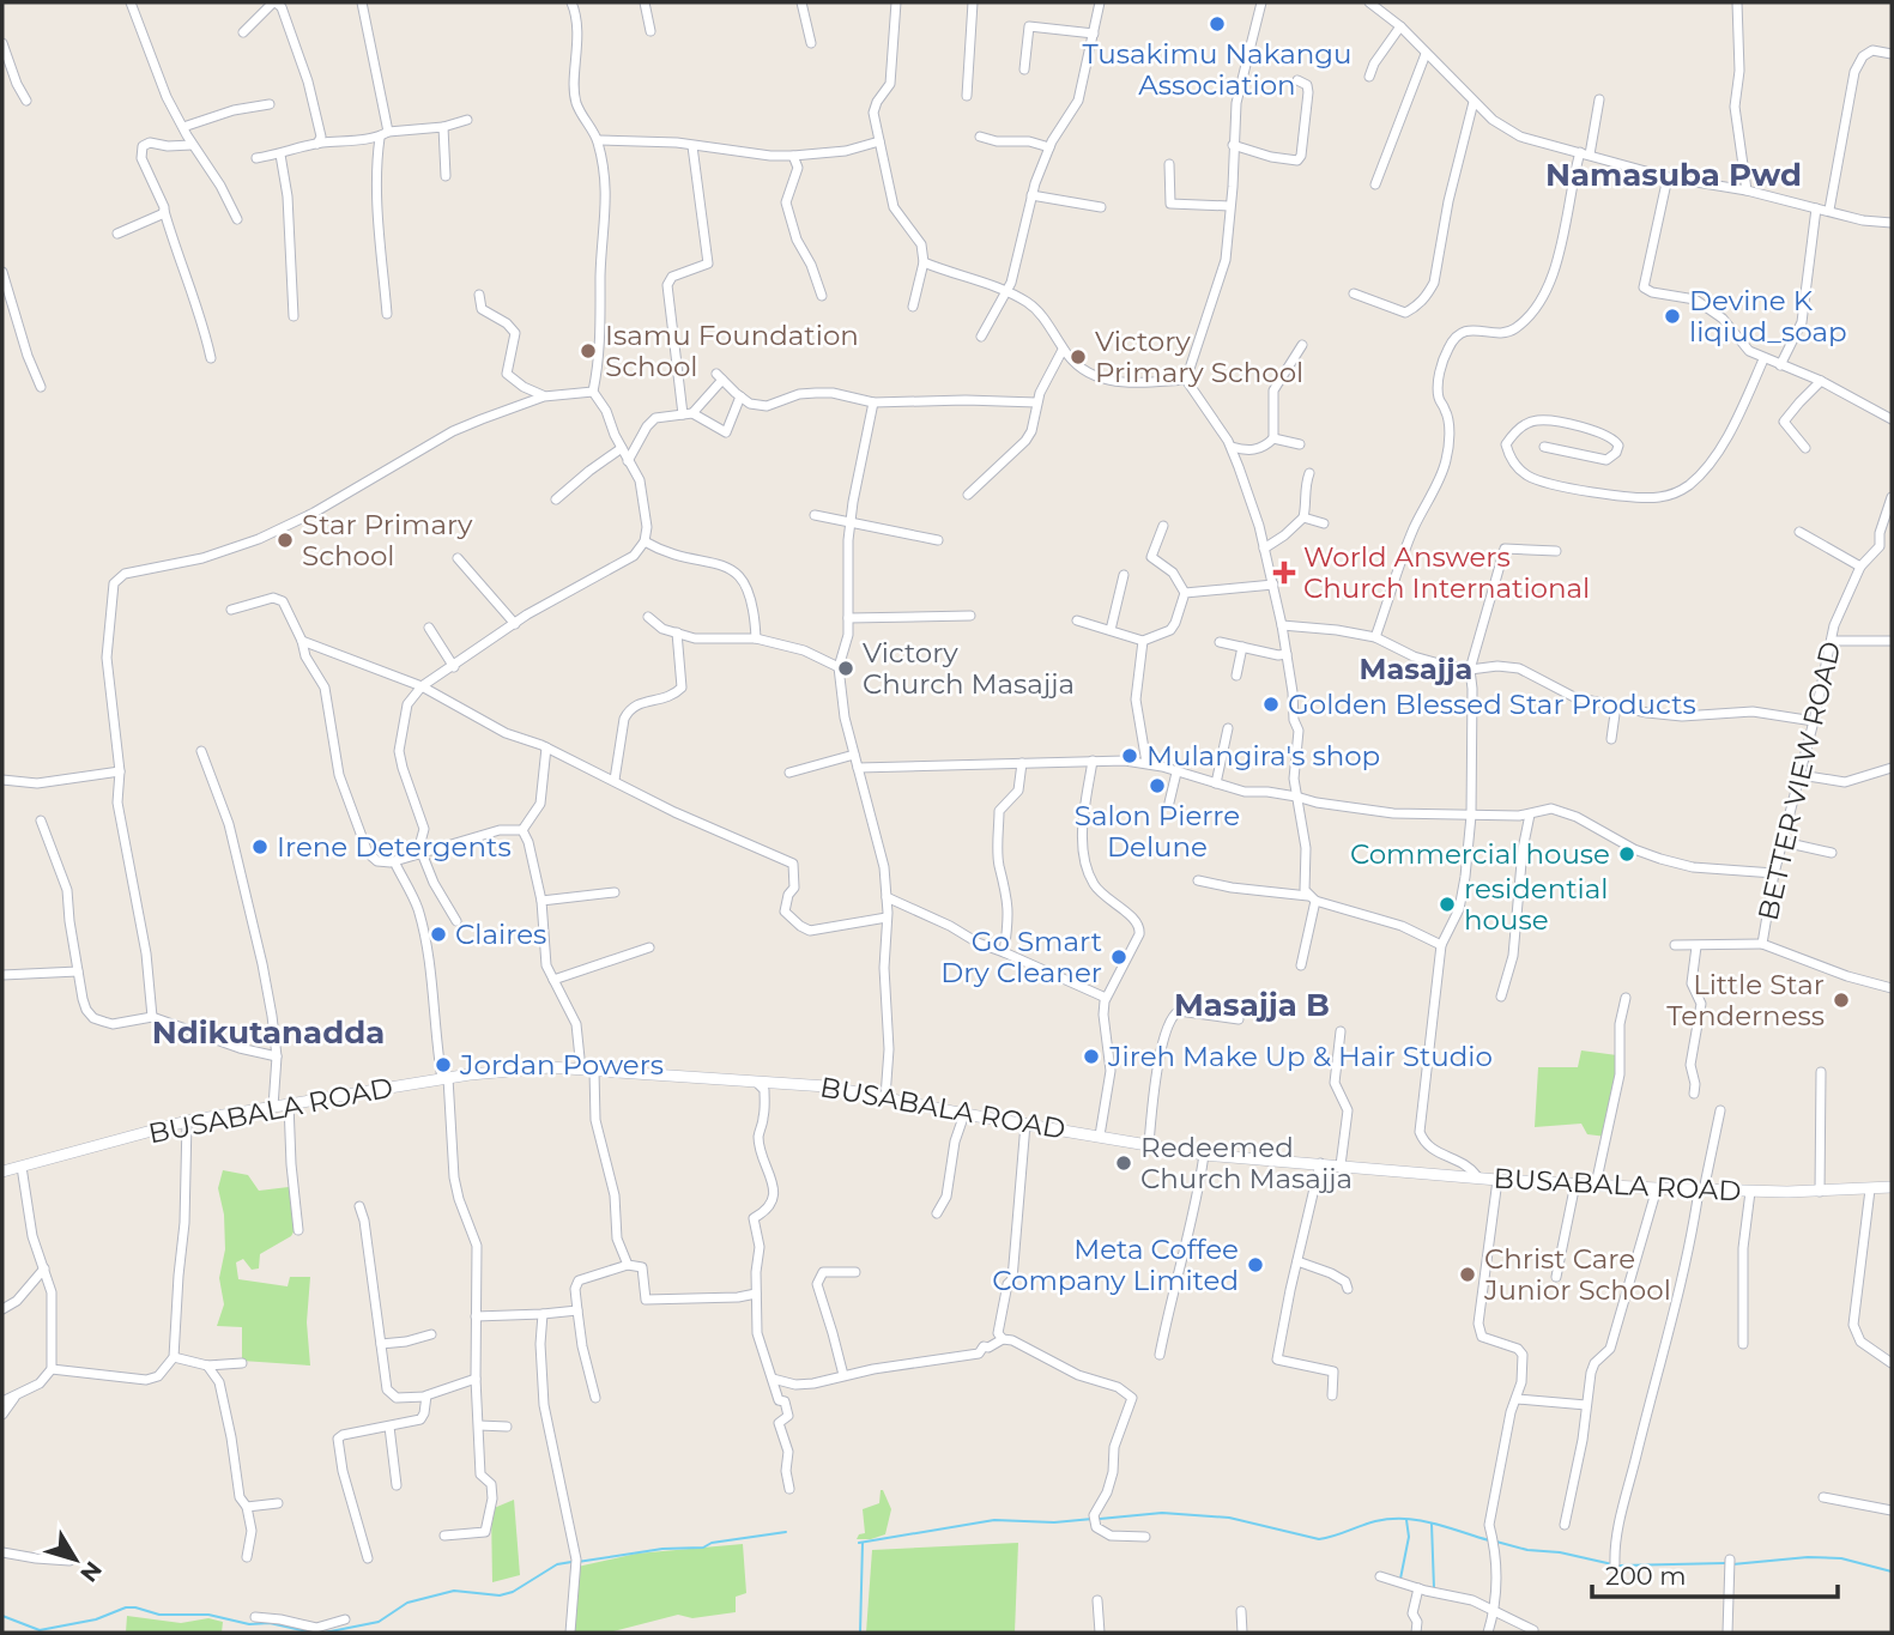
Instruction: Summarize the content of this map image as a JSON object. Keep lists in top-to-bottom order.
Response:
{
  "streets": {
    "street": ["BETTER VIEW ROAD", "BUSABALA ROAD"]
  },
  "districts": [
    "Namasuba Pwd",
    "Masajja",
    "Masajja B",
    "Ndikutanadda"
  ],
  "places": {
    "other": [
      "Tusakimu Nakangu Association",
      "Devine K liqiud_soap",
      "Isamu Foundation School",
      "Victory Primary School",
      "Star Primary School",
      "Victory Church Masajja",
      "Golden Blessed Star Products",
      "Mulangira's shop",
      "Salon Pierre Delune",
      "Irene Detergents",
      "Commercial house",
      "residential house",
      "Claires",
      "Go Smart Dry Cleaner",
      "Little Star Tenderness",
      "Jireh Make Up & Hair Studio",
      "Jordan Powers",
      "Redeemed Church Masajja",
      "Meta Coffee Company Limited",
      "Christ Care Junior School"
    ],
    "health": ["World Answers Church International"]
  },
  "scale_bar": "200 m",
  "north": "bottom right"
}
